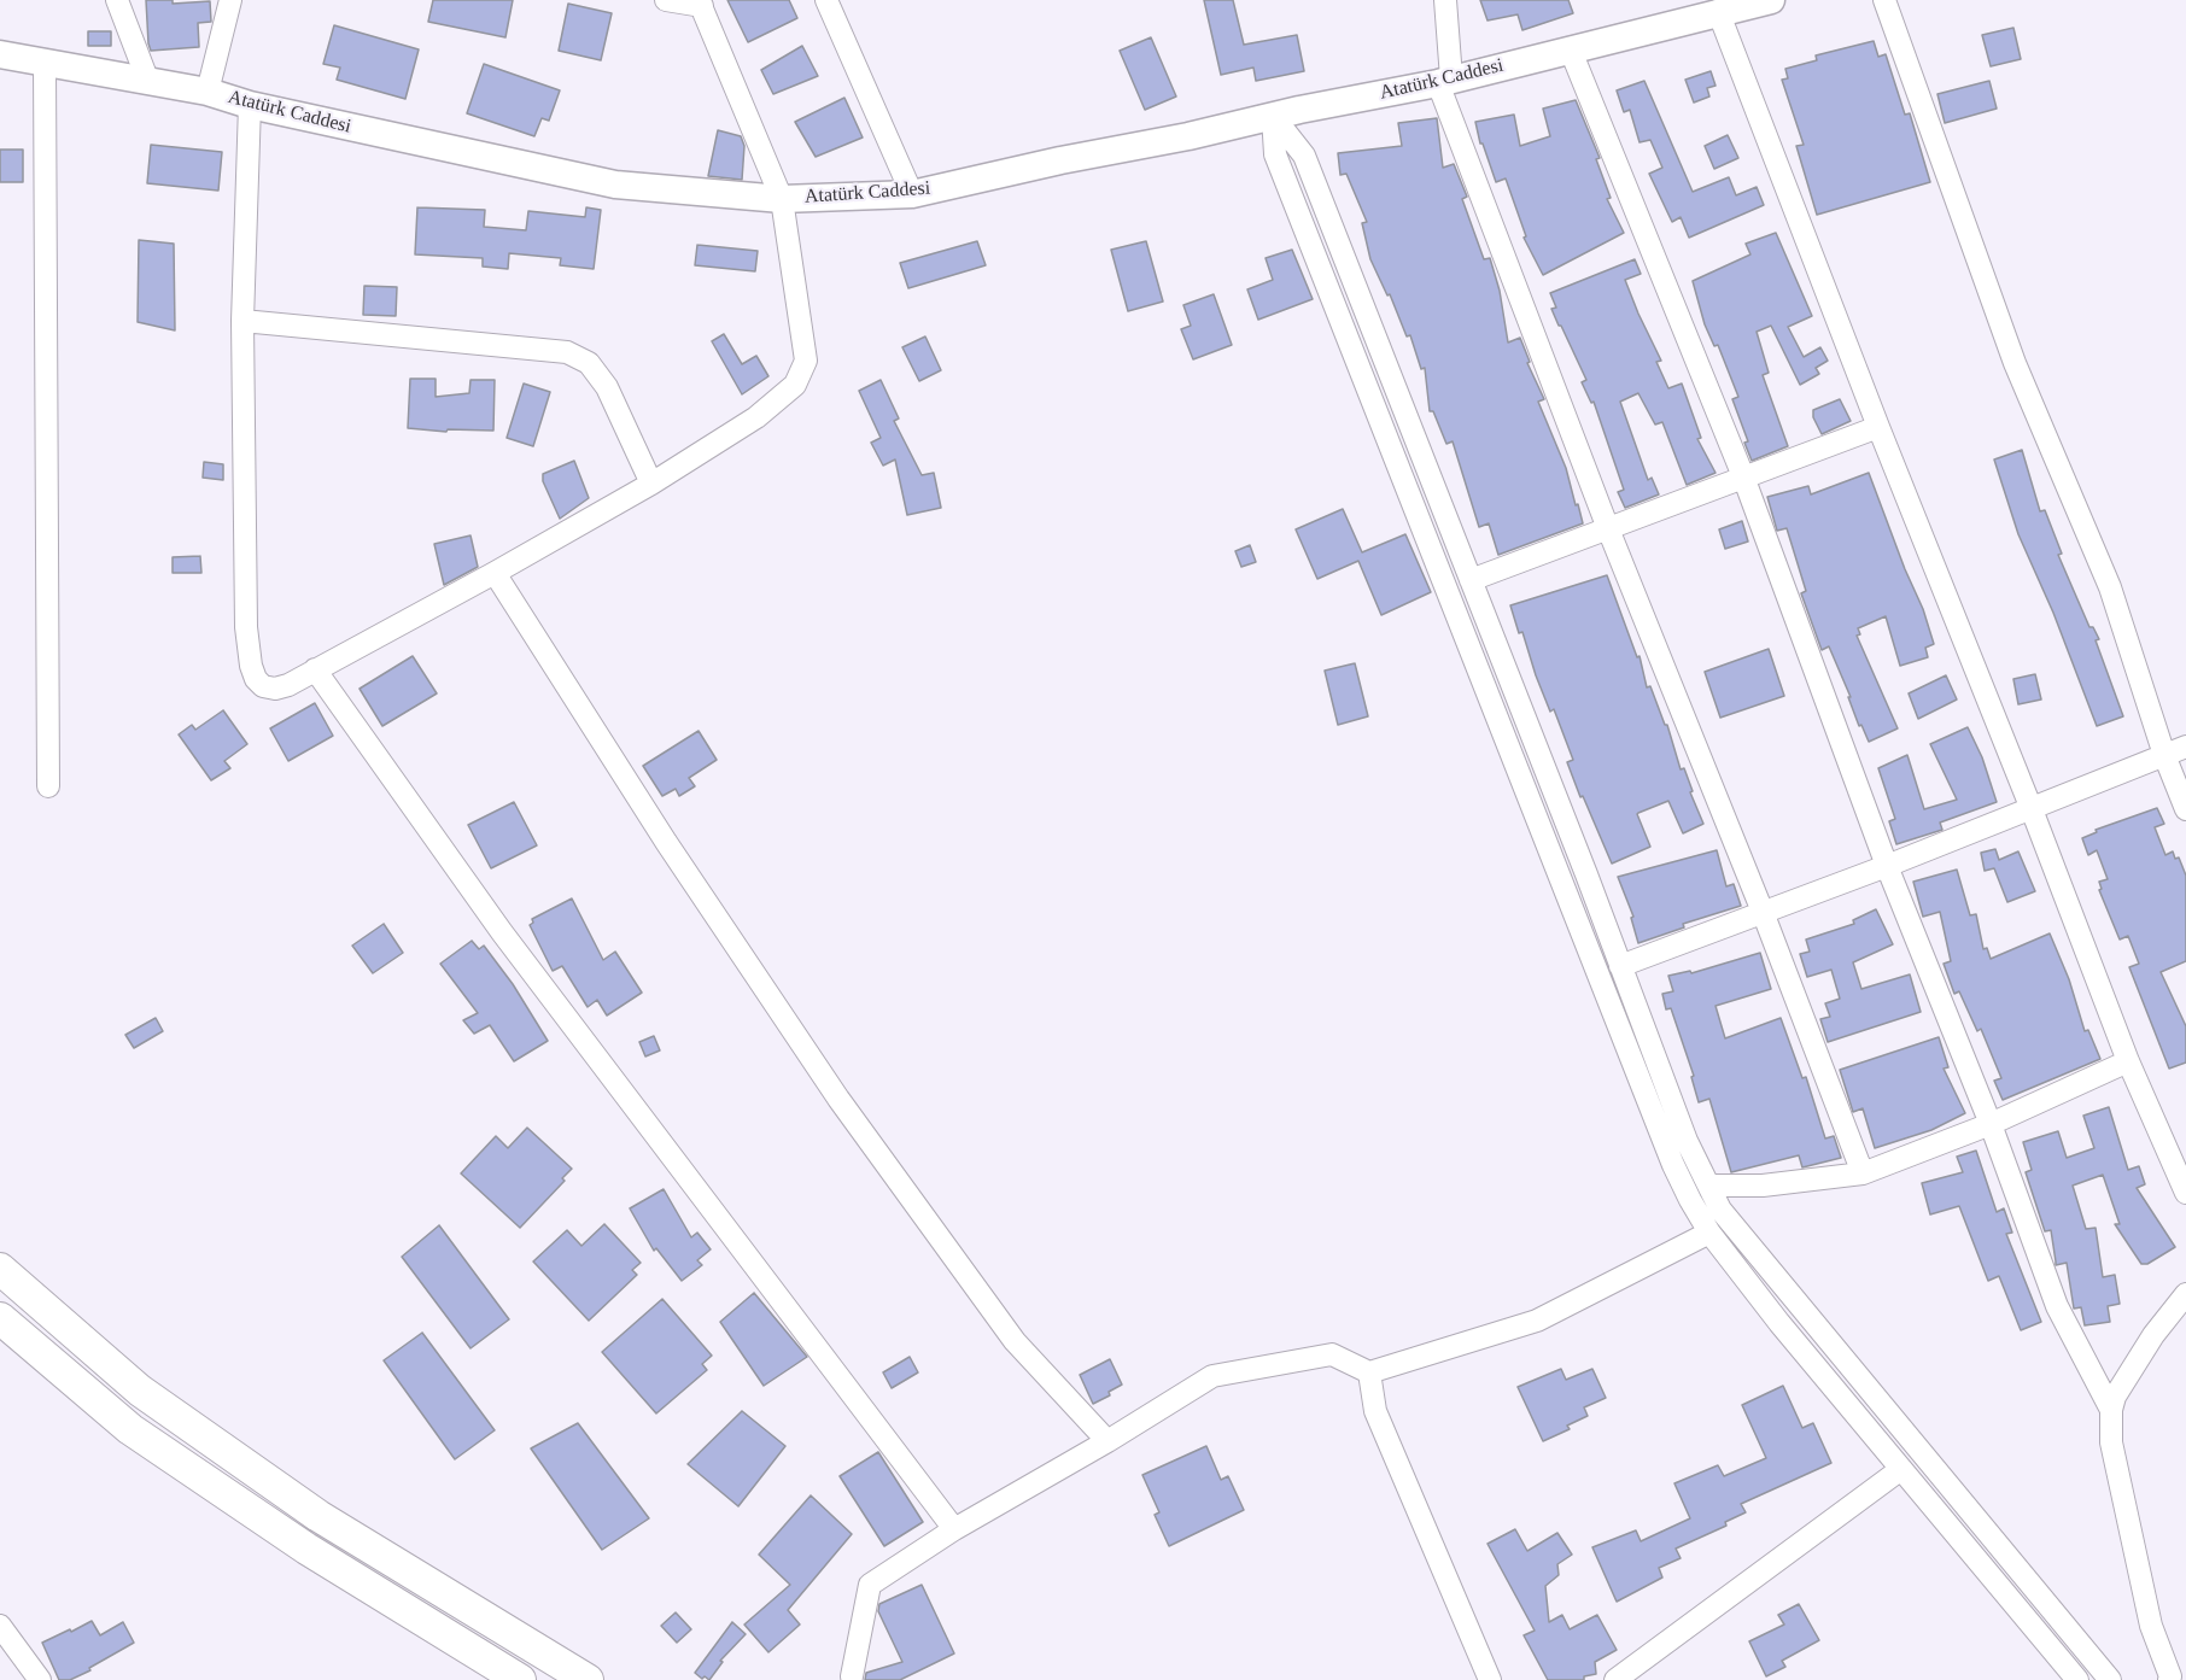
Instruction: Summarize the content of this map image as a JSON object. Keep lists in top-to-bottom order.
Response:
{
  "streets": {
    "main road": ["Atatürk Caddesi"]
  }
}
